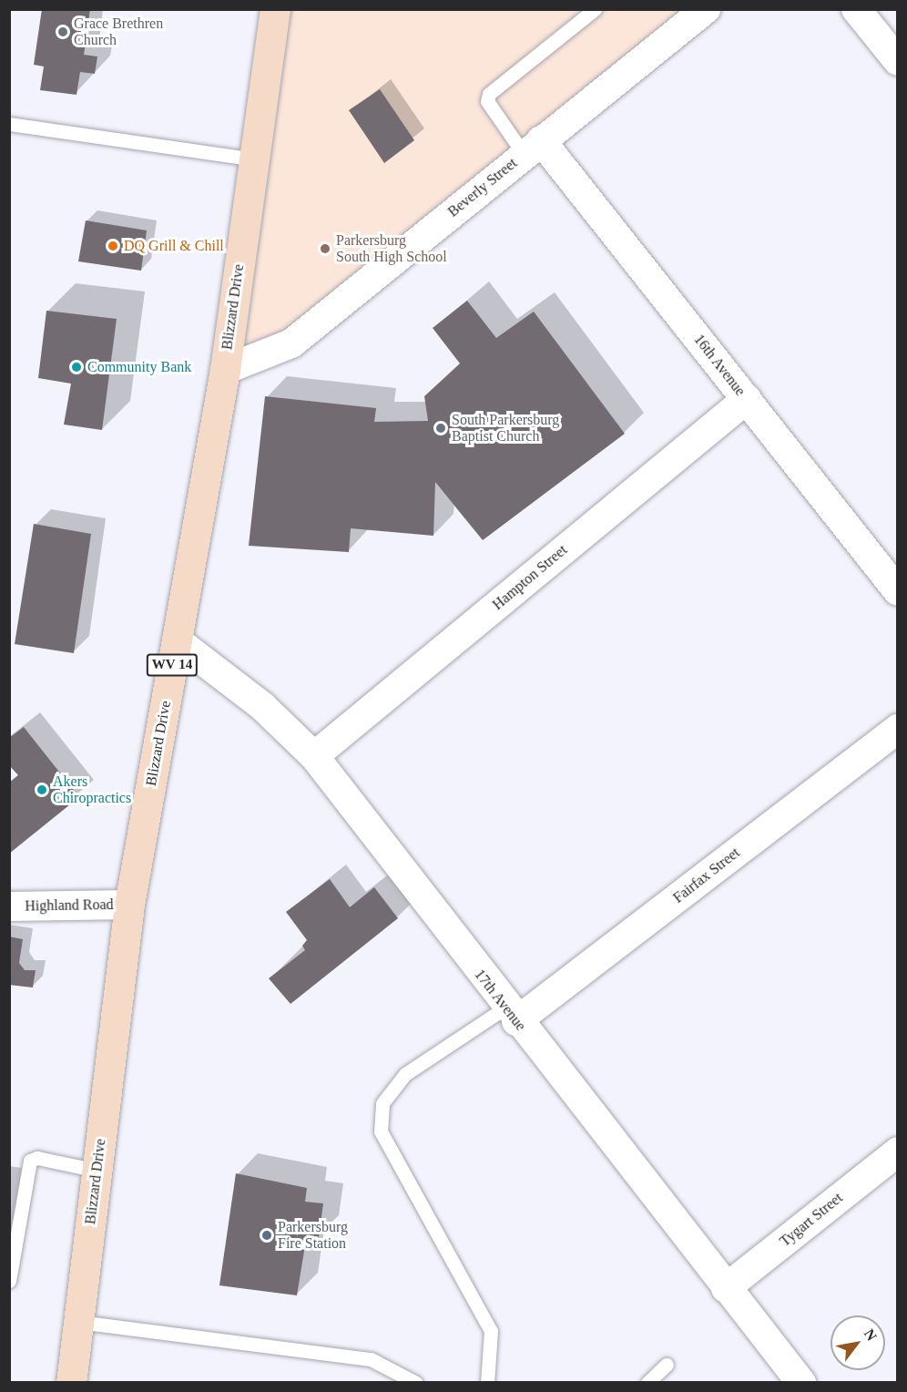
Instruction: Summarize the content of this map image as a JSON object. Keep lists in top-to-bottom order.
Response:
{
  "streets": {
    "main road": ["Blizzard Drive", "WV 14"],
    "street": [
      "Beverly Street",
      "16th Avenue",
      "Hampton Street",
      "Fairfax Street",
      "Highland Road",
      "17th Avenue",
      "Tygart Street"
    ]
  },
  "crossings": [
    ["Beverly Street", "Blizzard Drive"],
    ["Beverly Street", "16th Avenue"],
    ["Blizzard Drive", "Highland Road"],
    ["Blizzard Drive", "17th Avenue"],
    ["16th Avenue", "Hampton Street"],
    ["Hampton Street", "17th Avenue"],
    ["Fairfax Street", "17th Avenue"],
    ["17th Avenue", "Tygart Street"]
  ],
  "places": [
    "Grace Brethren Church",
    "DQ Grill & Chill",
    "Parkersburg South High School",
    "Community Bank",
    "South Parkersburg Baptist Church",
    "Akers Chiropractics",
    "Parkersburg Fire Station"
  ],
  "north": "top right"
}
